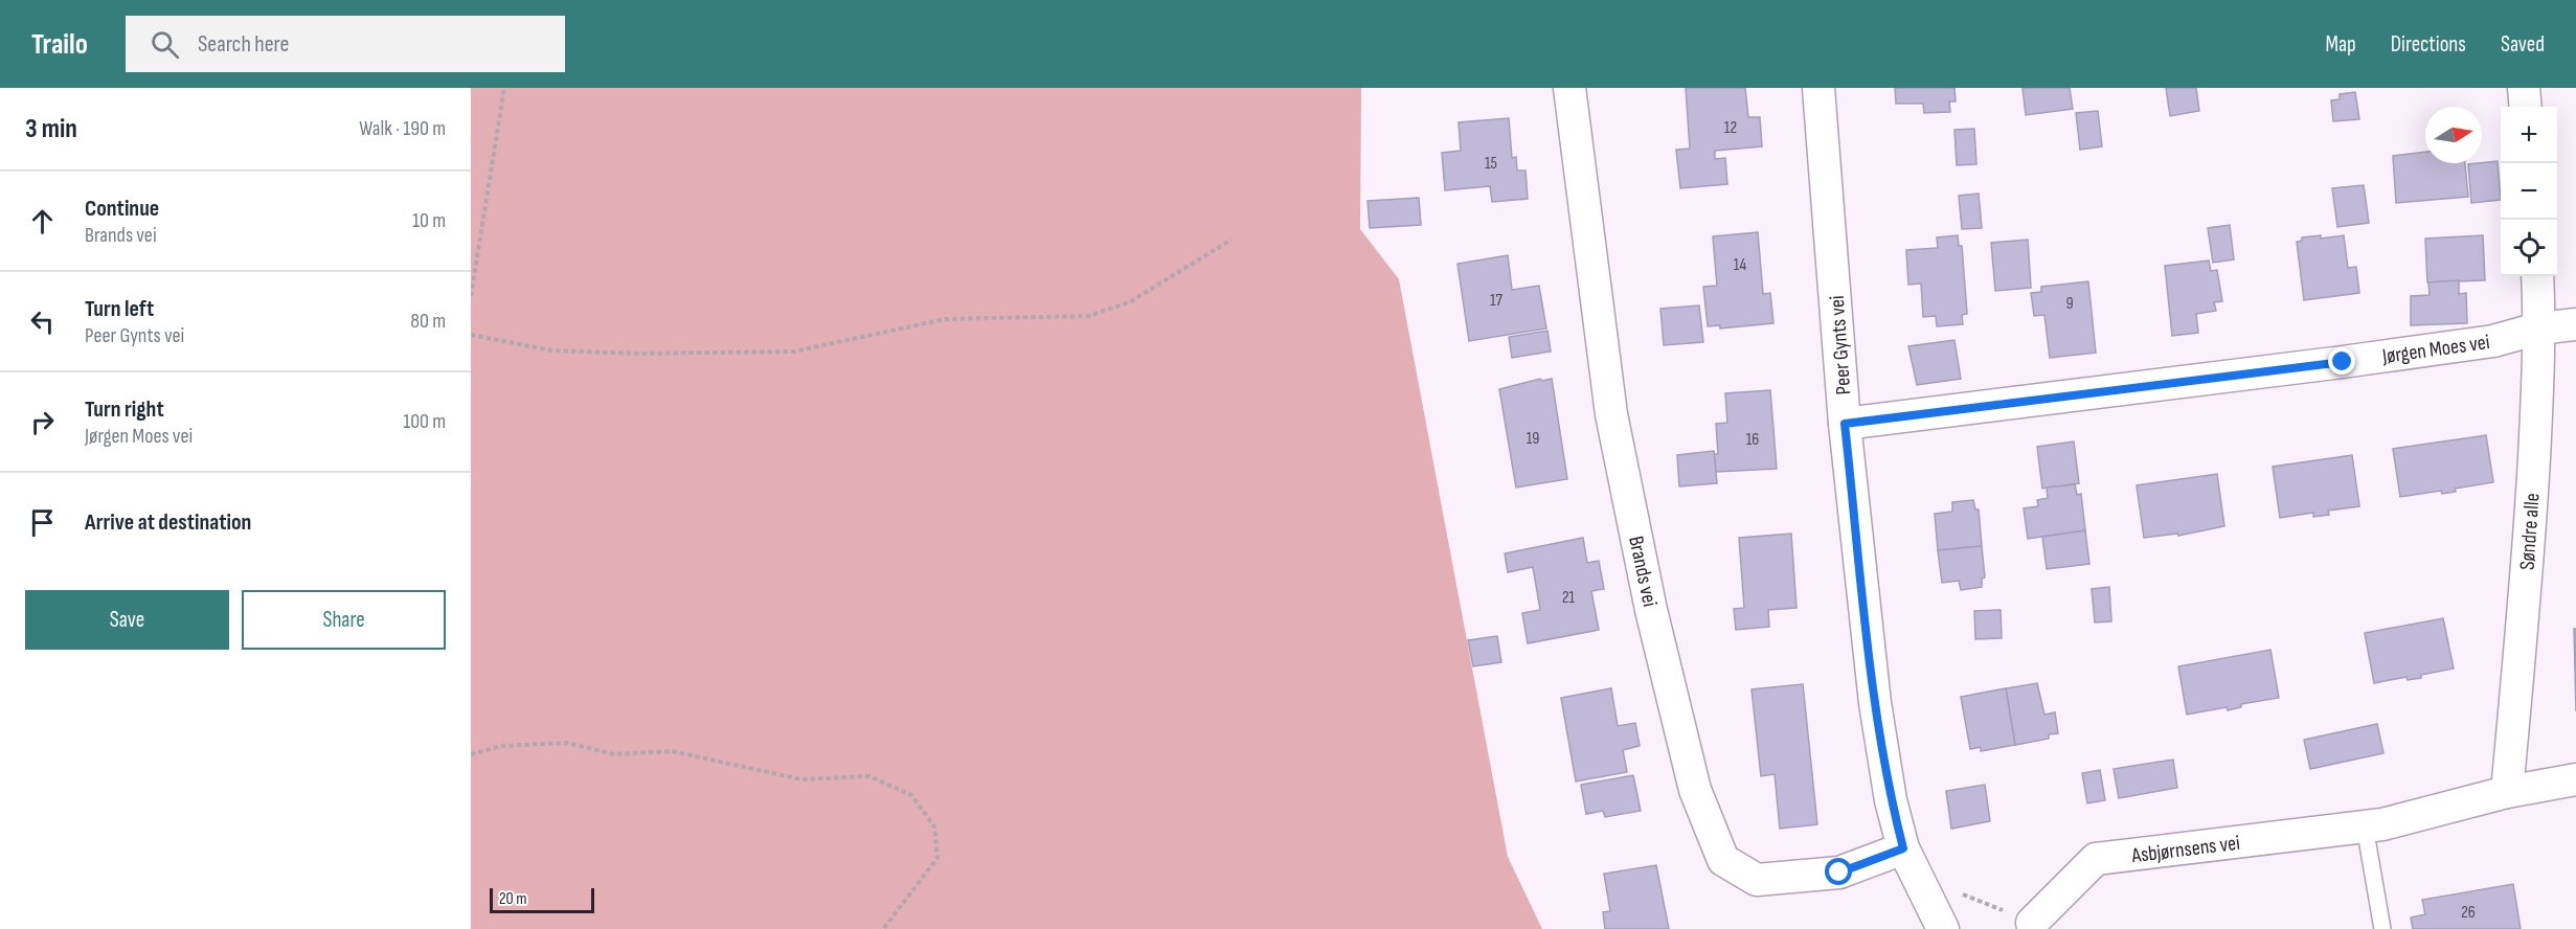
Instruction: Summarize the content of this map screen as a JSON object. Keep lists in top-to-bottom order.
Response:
{
  "streets": {
    "street": [
      "Peer Gynts vei",
      "Jørgen Moes vei",
      "Søndre alle",
      "Brands vei",
      "Asbjørnsens vei"
    ]
  },
  "crossings": [
    ["Peer Gynts vei", "Jørgen Moes vei"],
    ["Peer Gynts vei", "Brands vei"],
    ["Jørgen Moes vei", "Søndre alle"],
    ["Søndre alle", "Asbjørnsens vei"]
  ],
  "house_numbers": [
    "12",
    "15",
    "14",
    "17",
    "9",
    "19",
    "16",
    "21",
    "26"
  ],
  "scale_bar": "20 m",
  "north": "right",
  "page": {
    "header": "Trailo",
    "search": "Search here",
    "nav": ["Map", "Directions", "Saved"],
    "heading": ["3 min", "Walk · 190 m"],
    "map_buttons": ["+", "−"],
    "list": [
      ["Continue", "Brands vei", "10 m"],
      ["Turn left", "Peer Gynts vei", "80 m"],
      ["Turn right", "Jørgen Moes vei", "100 m"],
      "Arrive at destination"
    ],
    "buttons": ["Save", "Share"],
    "scale": "20 m"
  }
}
